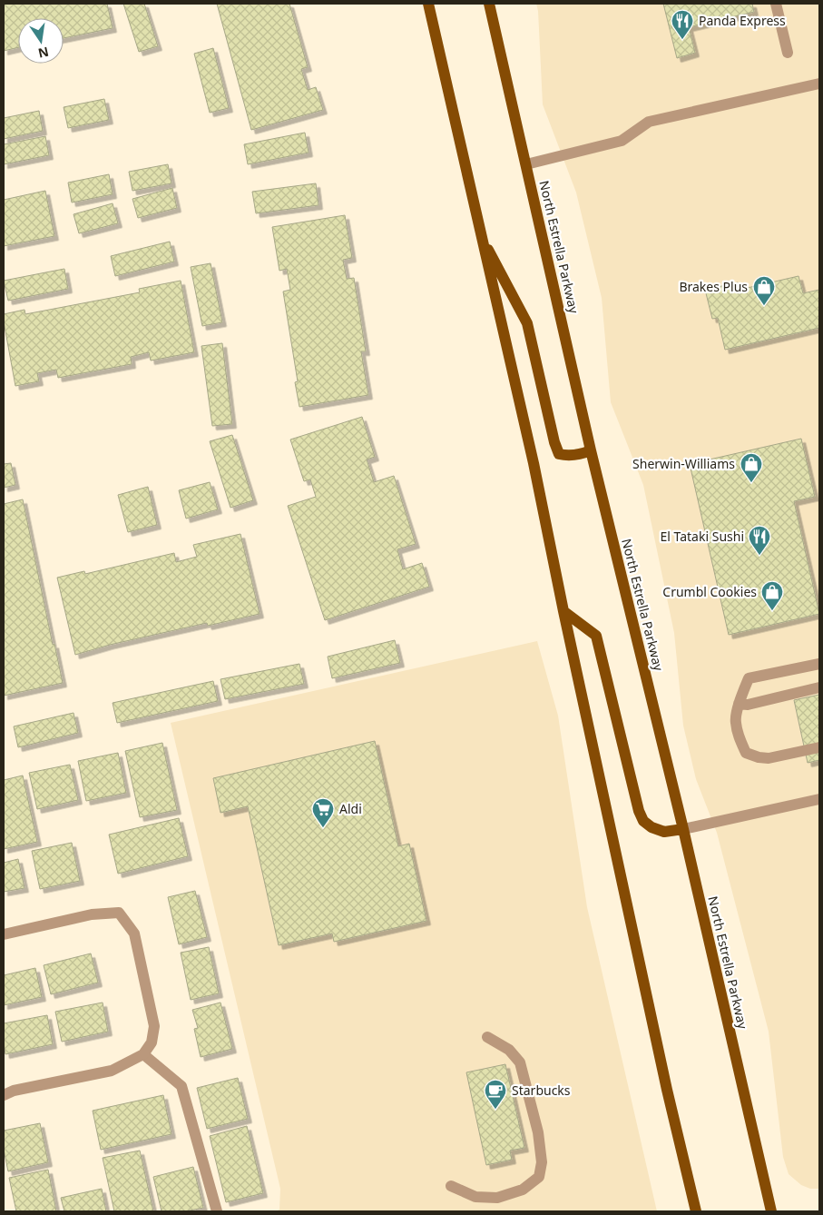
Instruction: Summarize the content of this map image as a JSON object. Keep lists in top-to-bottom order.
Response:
{
  "streets": {
    "main road": ["North Estrella Parkway"]
  },
  "places": {
    "restaurant": ["Panda Express", "El Tataki Sushi"],
    "shop": ["Brakes Plus", "Sherwin-Williams", "Crumbl Cookies"],
    "supermarket": ["Aldi"],
    "cafe": ["Starbucks"]
  },
  "north": "bottom"
}
